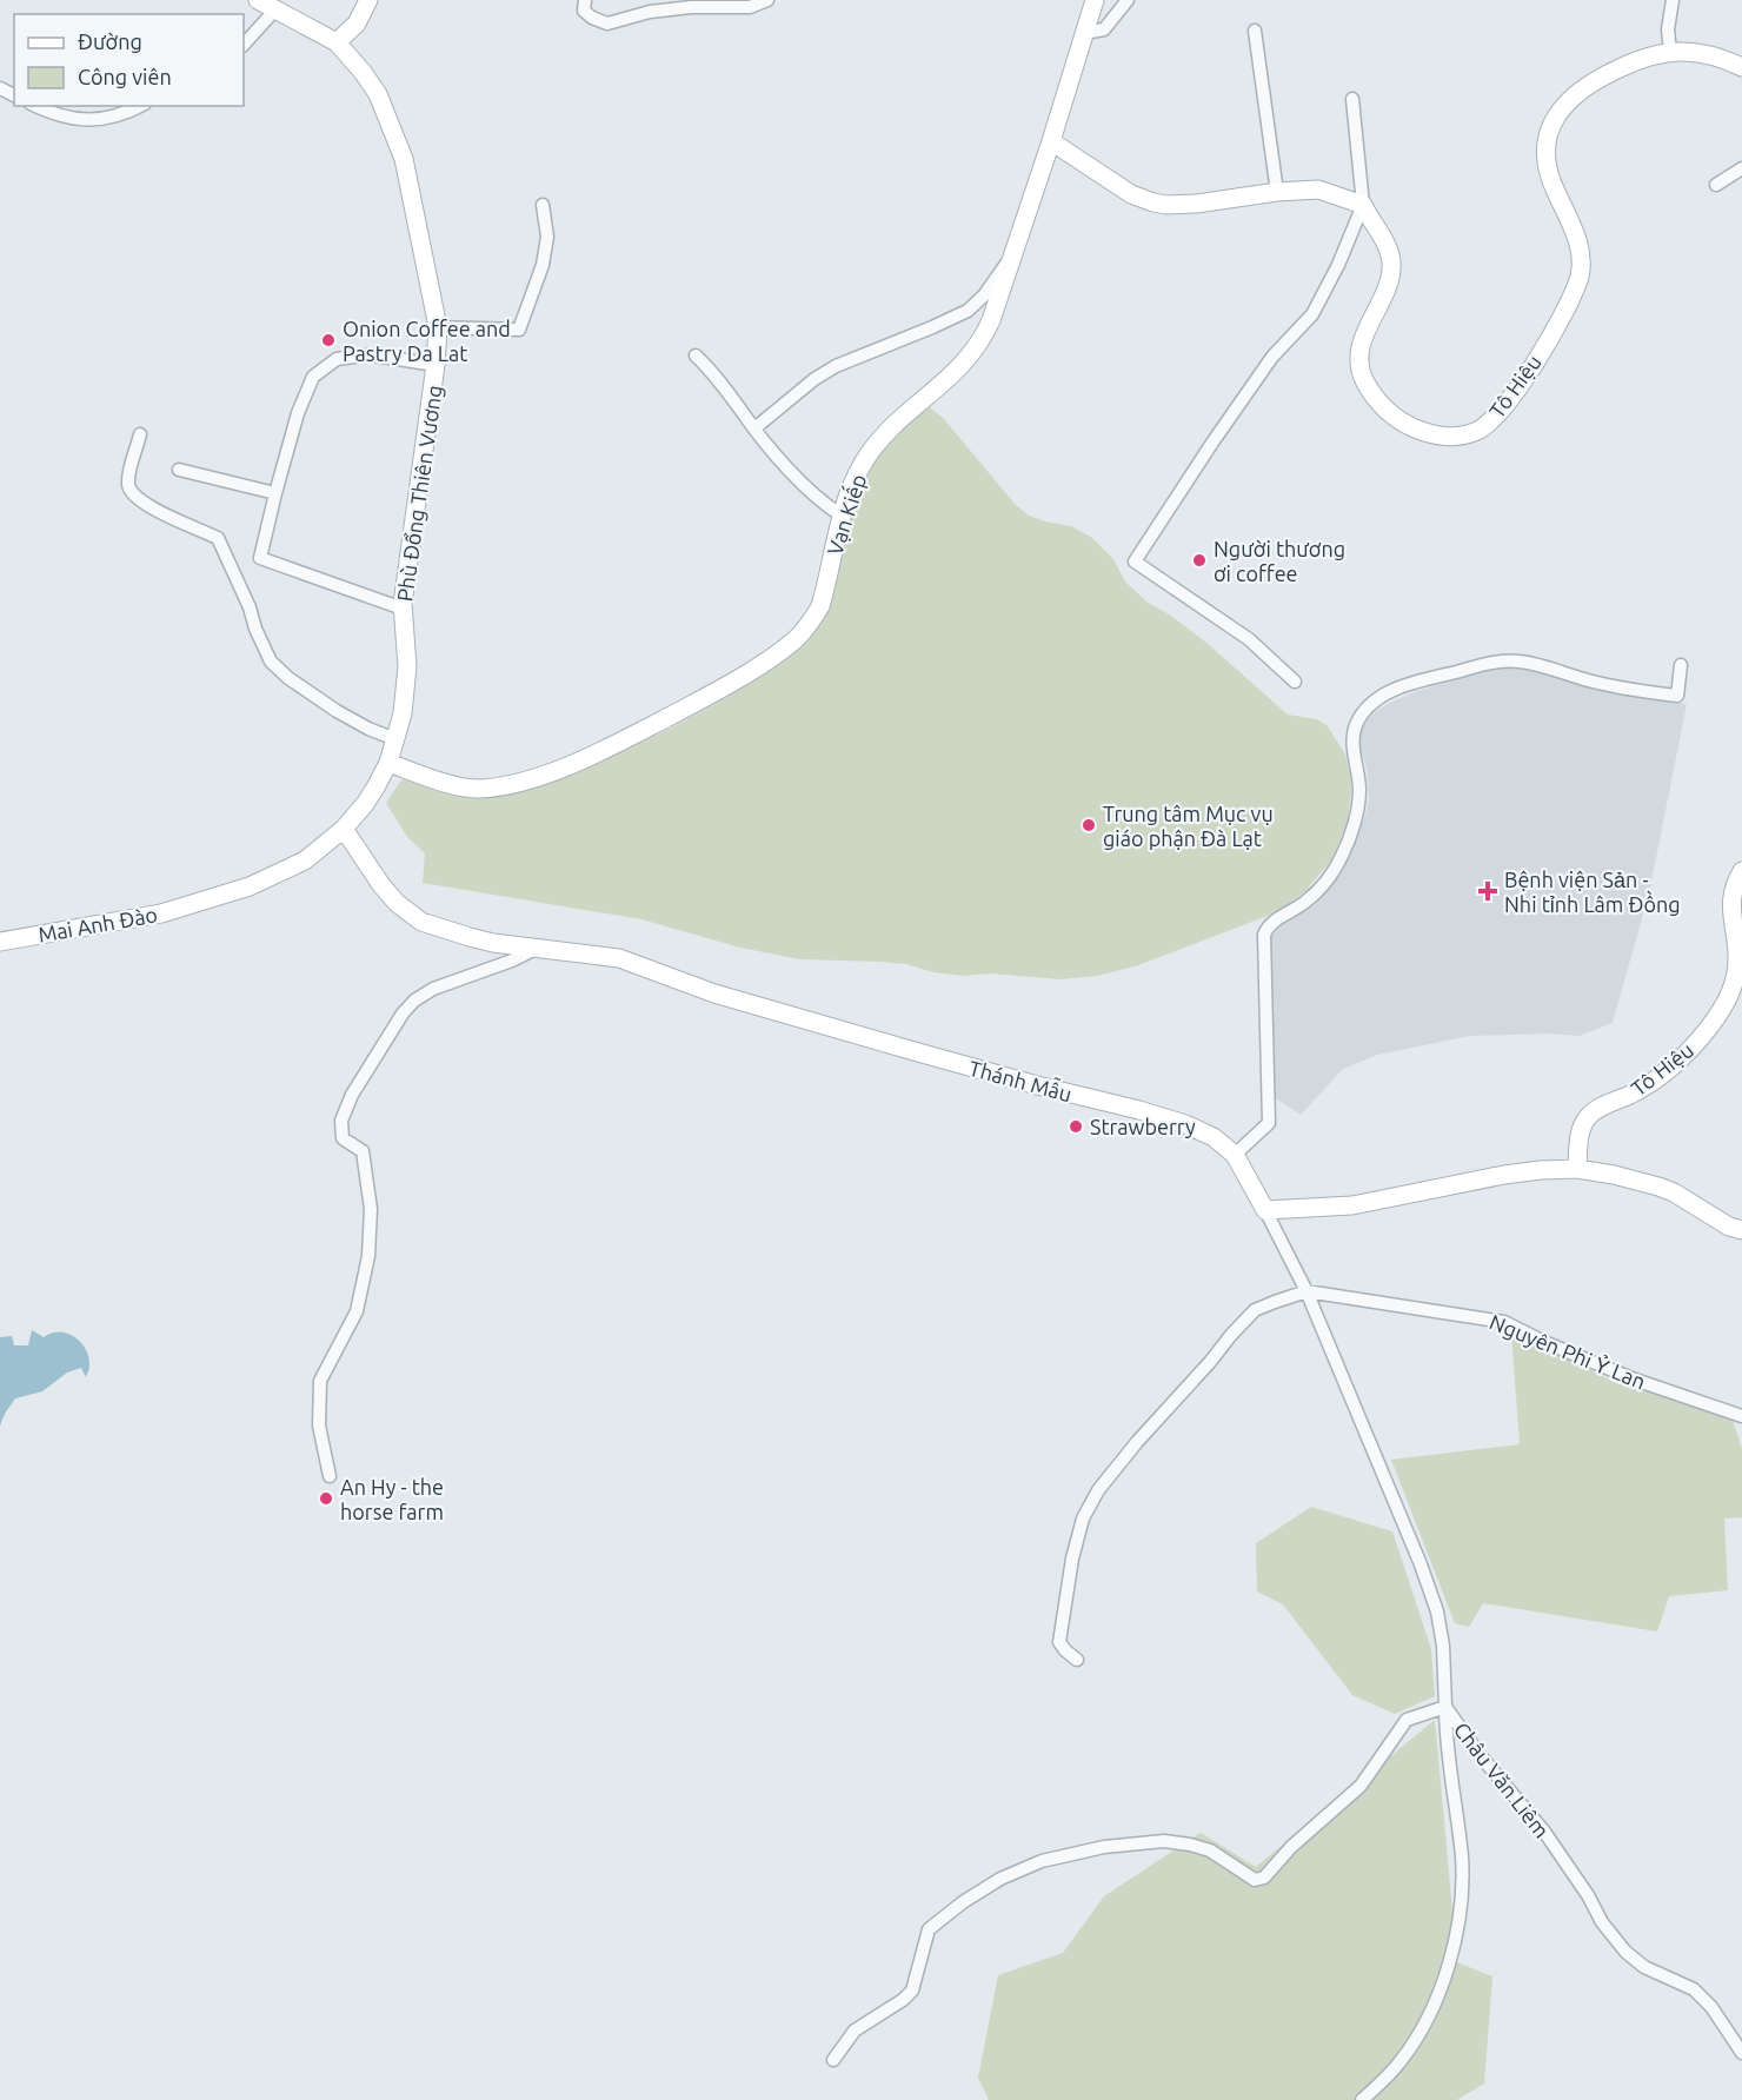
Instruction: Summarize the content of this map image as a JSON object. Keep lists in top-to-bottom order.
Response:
{
  "streets": {
    "street": [
      "Tô Hiệu",
      "Phù Đổng Thiên Vương",
      "Vạn Kiếp",
      "Mai Anh Đào",
      "Thánh Mẫu",
      "Nguyên Phi Ỷ Lan",
      "Châu Văn Liêm"
    ]
  },
  "crossings": [
    ["Phù Đổng Thiên Vương", "Vạn Kiếp"],
    ["Phù Đổng Thiên Vương", "Mai Anh Đào"],
    ["Phù Đổng Thiên Vương", "Thánh Mẫu"],
    ["Thánh Mẫu", "Châu Văn Liêm"],
    ["Nguyên Phi Ỷ Lan", "Châu Văn Liêm"]
  ],
  "places": {
    "other": [
      "Onion Coffee and Pastry Da Lat",
      "Người thương ơi coffee",
      "Trung tâm Mục vụ giáo phận Đà Lạt",
      "Strawberry",
      "An Hy - the horse farm"
    ],
    "health": ["Bệnh viện Sản - Nhi tỉnh Lâm Đồng"]
  },
  "legend": ["Đường", "Công viên"]
}
